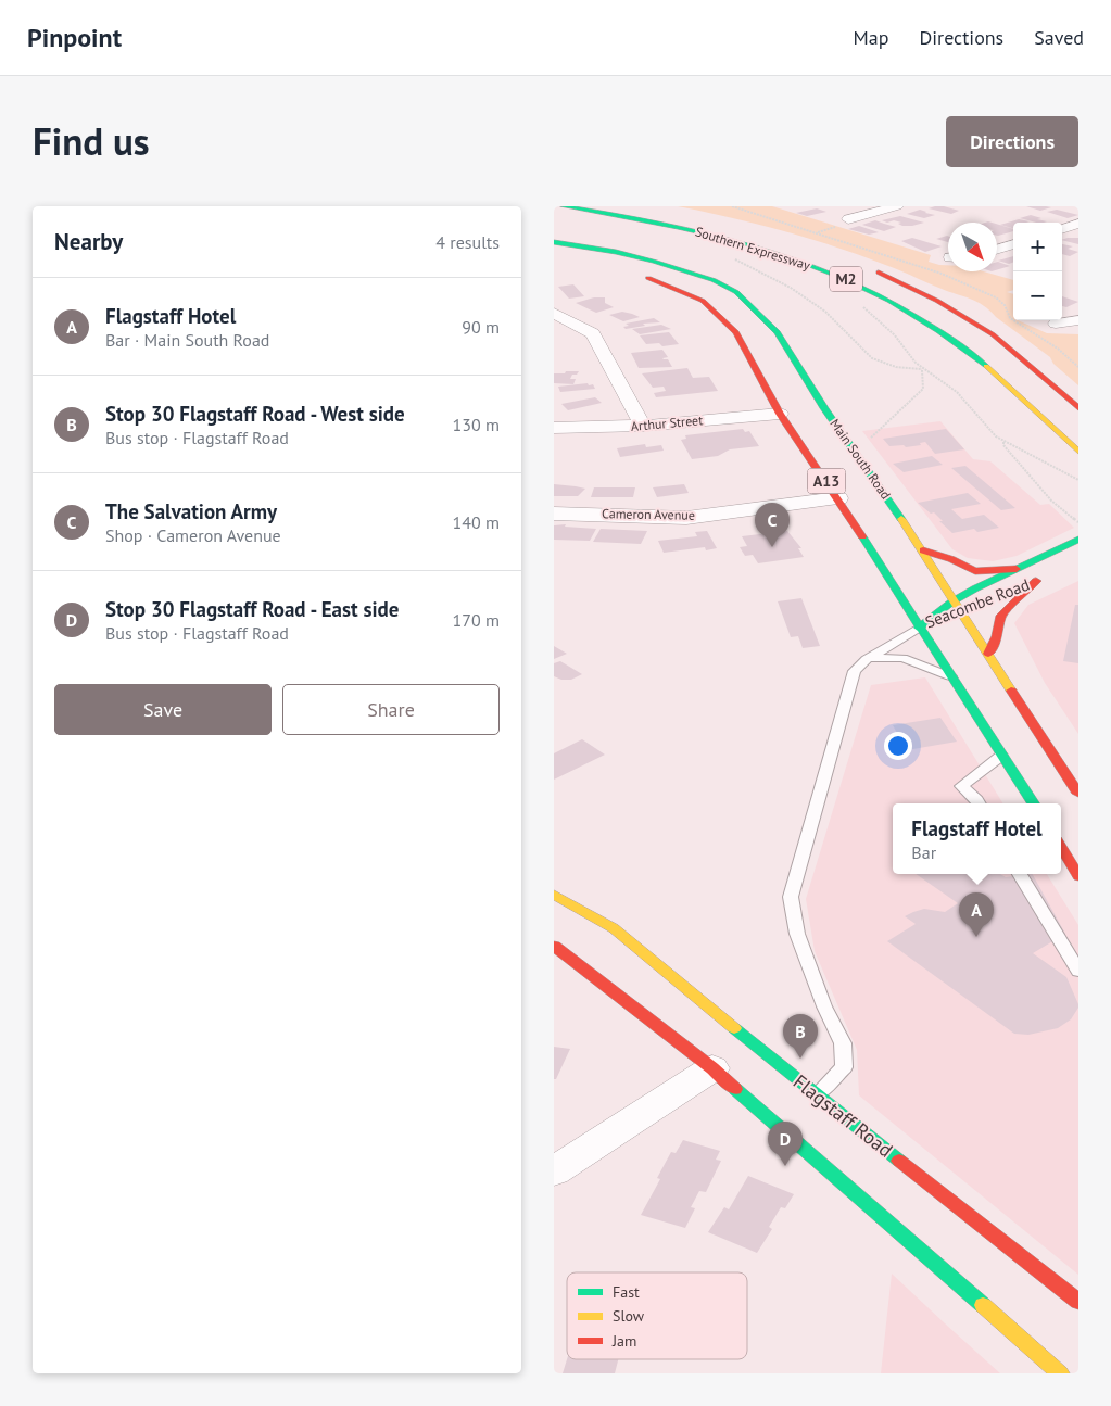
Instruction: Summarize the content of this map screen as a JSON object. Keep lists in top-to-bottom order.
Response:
{
  "streets": {
    "main road": [
      "Southern Expressway",
      "M2",
      "Main South Road",
      "A13",
      "Seacombe Road",
      "Flagstaff Road"
    ],
    "street": ["Arthur Street", "Cameron Avenue"]
  },
  "crossings": [
    ["Arthur Street", "A13"],
    ["Main South Road", "Seacombe Road"],
    ["A13", "Cameron Avenue"],
    ["A13", "Seacombe Road"]
  ],
  "legend": ["Fast", "Slow", "Jam"],
  "north": "bottom right",
  "page": {
    "header": "Pinpoint",
    "nav": ["Map", "Directions", "Saved"],
    "title": "Find us",
    "buttons": [
      "Directions",
      ["Save", "Share"]
    ],
    "heading": ["Nearby", "4 results"],
    "map_buttons": ["+", "−"],
    "list": [
      {
        "mark": "A",
        "name": "Flagstaff Hotel",
        "note": "Bar · Main South Road",
        "value": "90 m"
      },
      {
        "mark": "B",
        "name": "Stop 30 Flagstaff Road - West side",
        "note": "Bus stop · Flagstaff Road",
        "value": "130 m"
      },
      {
        "mark": "C",
        "name": "The Salvation Army",
        "note": "Shop · Cameron Avenue",
        "value": "140 m"
      },
      {
        "mark": "D",
        "name": "Stop 30 Flagstaff Road - East side",
        "note": "Bus stop · Flagstaff Road",
        "value": "170 m"
      }
    ],
    "pins": [
      "C",
      "A",
      "B",
      "D"
    ],
    "popup": ["Flagstaff Hotel", "Bar"]
  }
}
